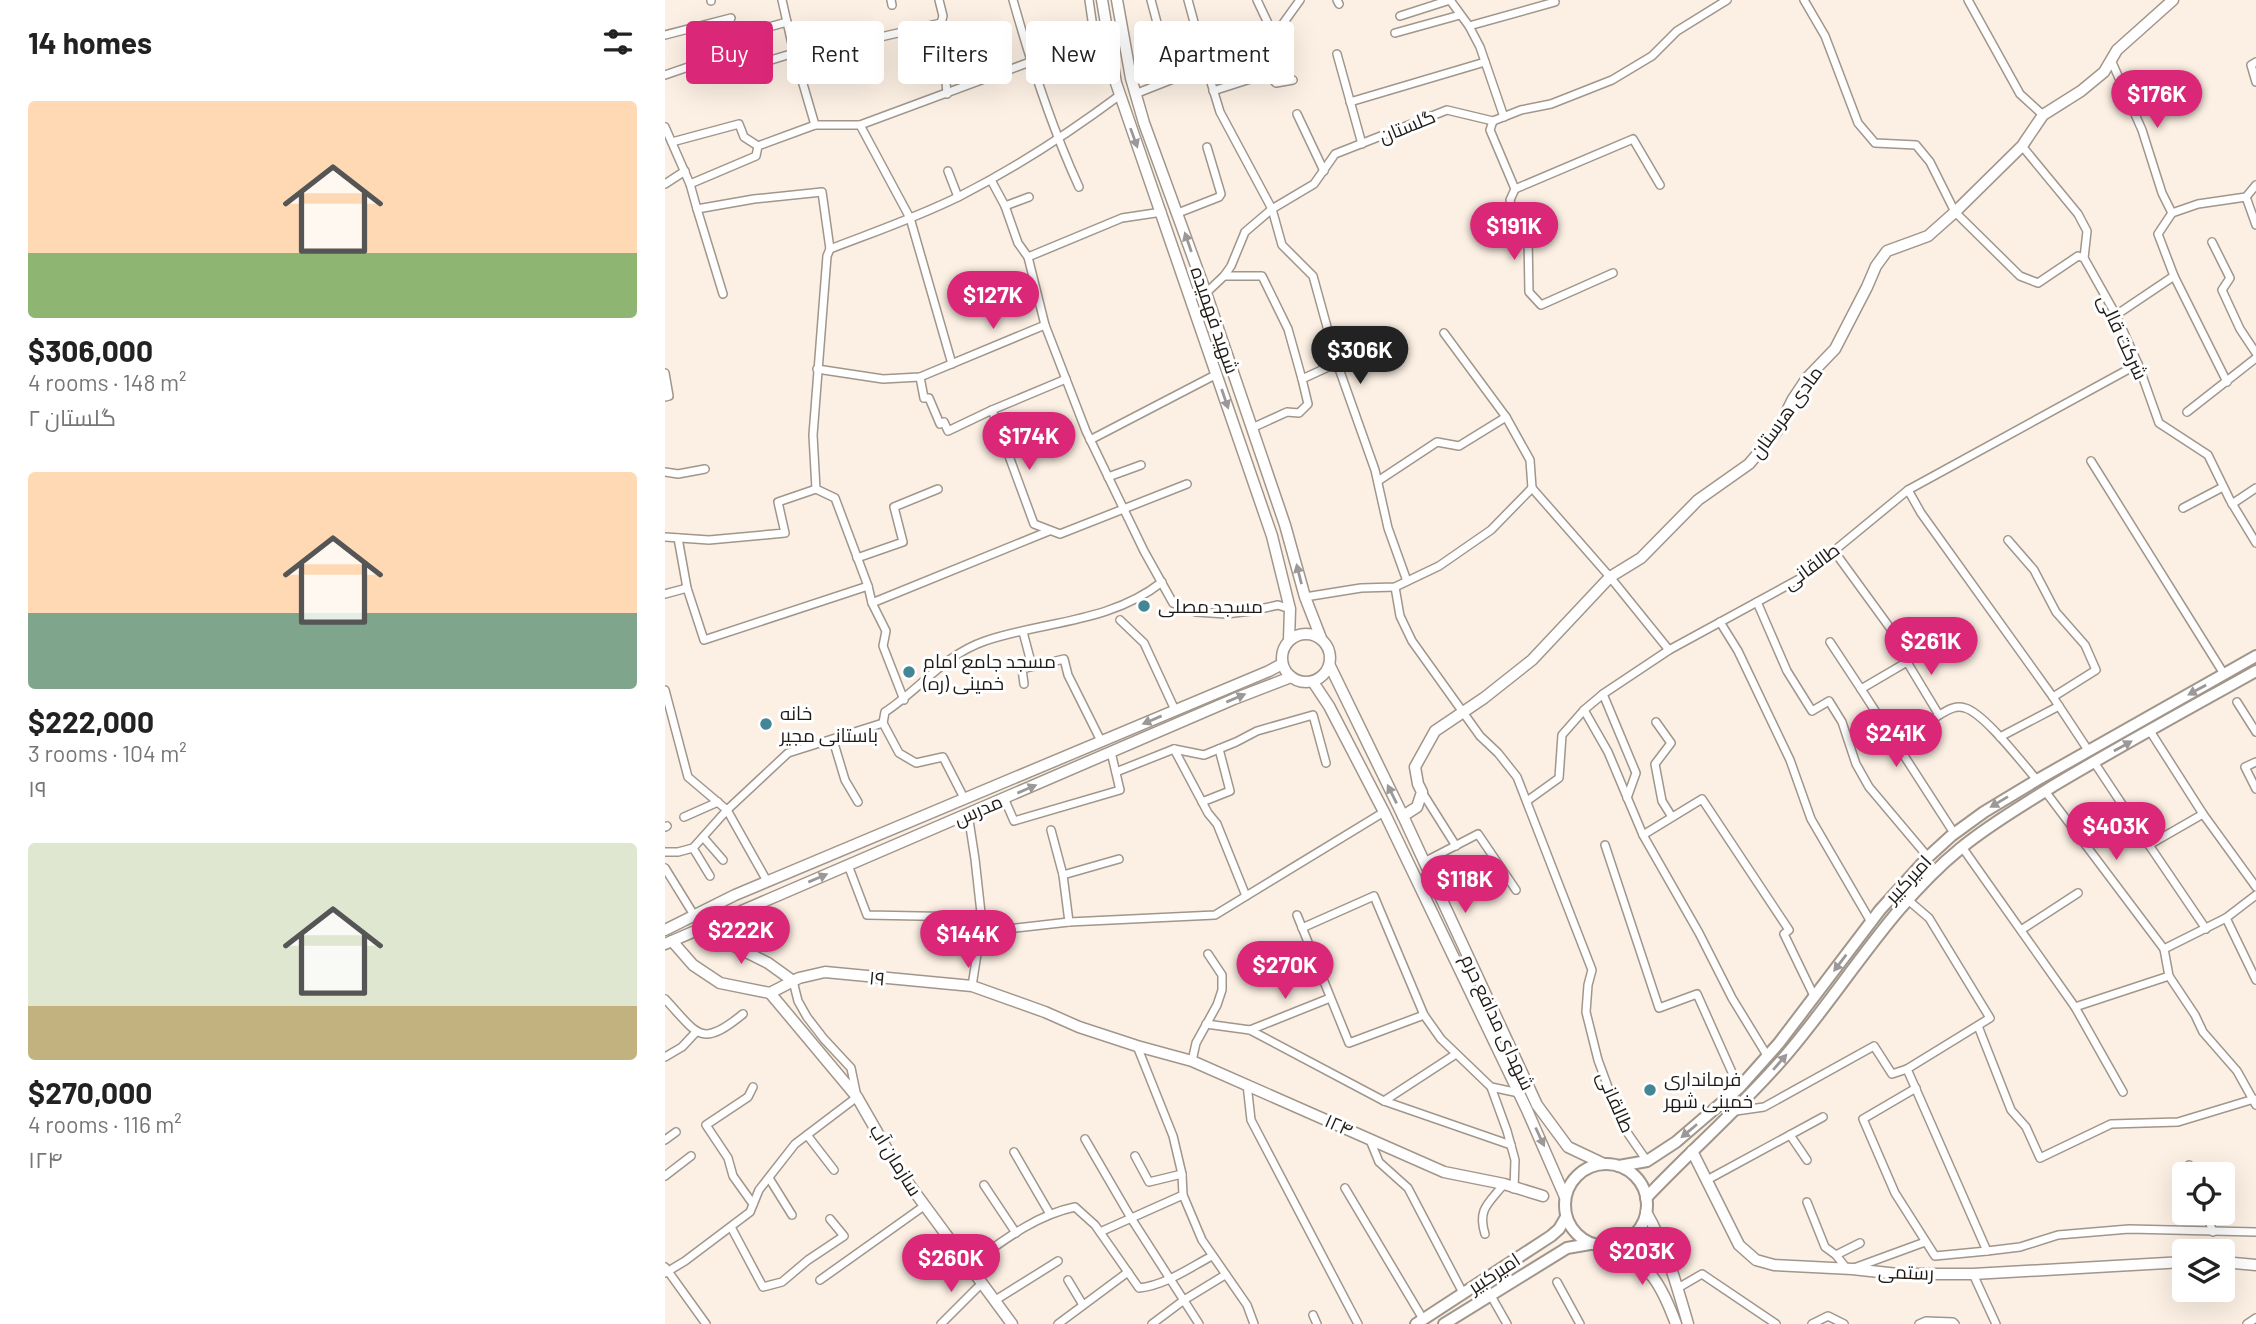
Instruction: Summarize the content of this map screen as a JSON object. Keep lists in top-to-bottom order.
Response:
{
  "streets": {
    "main road": [
      "شهید فهمیده",
      "مادی هرستان",
      "مدرس",
      "امیرکبیر",
      "۱۹",
      "شهدای مدافع حرم",
      "۱۲۴",
      "سازمان آب",
      "رستمی"
    ],
    "street": ["گلستان", "شرکت قالی", "طالقانی"]
  },
  "crossings": [
    ["گلستان", "شهید فهمیده"],
    ["شهید فهمیده", "مدرس"],
    ["شهید فهمیده", "شهدای مدافع حرم"],
    ["شرکت قالی", "طالقانی"],
    ["مادی هرستان", "طالقانی"],
    ["طالقانی", "امیرکبیر"],
    ["مدرس", "شهدای مدافع حرم"],
    ["امیرکبیر", "شهدای مدافع حرم"],
    ["امیرکبیر", "رستمی"],
    ["۱۹", "۱۲۴"],
    ["۱۹", "سازمان آب"]
  ],
  "places": [
    "مسجد مصلی",
    "مسجد جامع امام خمینی (ره)",
    "خانه باستانی مجیر",
    "فرمانداری خمینی شهر"
  ],
  "page": {
    "heading": "14 homes",
    "chip": [
      "Buy",
      "Rent",
      "Filters",
      "New",
      "Apartment"
    ],
    "price": [
      "$176K",
      "$191K",
      "$127K",
      "$306K",
      "$174K",
      "$261K",
      "$241K",
      "$403K",
      "$118K",
      "$222K",
      "$144K",
      "$270K",
      "$203K",
      "$260K"
    ],
    "list": [
      {
        "name": "$306,000",
        "note": "4 rooms · 148 m² · گلستان ۲"
      },
      {
        "name": "$222,000",
        "note": "3 rooms · 104 m² · ۱۹"
      },
      {
        "name": "$270,000",
        "note": "4 rooms · 116 m² · ۱۲۴"
      }
    ]
  }
}
